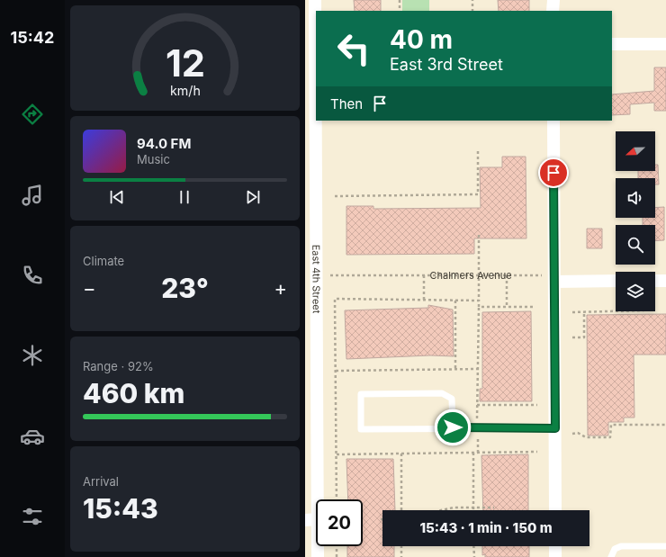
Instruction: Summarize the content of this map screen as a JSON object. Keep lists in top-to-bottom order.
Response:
{
  "streets": {
    "street": ["East 4th Street"],
    "path": ["Chalmers Avenue"]
  },
  "crossings": [
    ["Chalmers Avenue", "East 4th Street"]
  ],
  "north": "left",
  "page": {
    "tabs": "15:42",
    "turn": ["40 m", "East 3rd Street"],
    "then": "Then",
    "song": ["94.0 FM", "Music"],
    "tile": [
      "Climate",
      ["Range · 92%", "460 km"],
      ["Arrival", "15:43"]
    ],
    "heat": ["−", "23°", "+"],
    "limit": "20",
    "trip": "15:43 · 1 min · 150 m",
    "gauge": ["12", "km/h"]
  }
}
